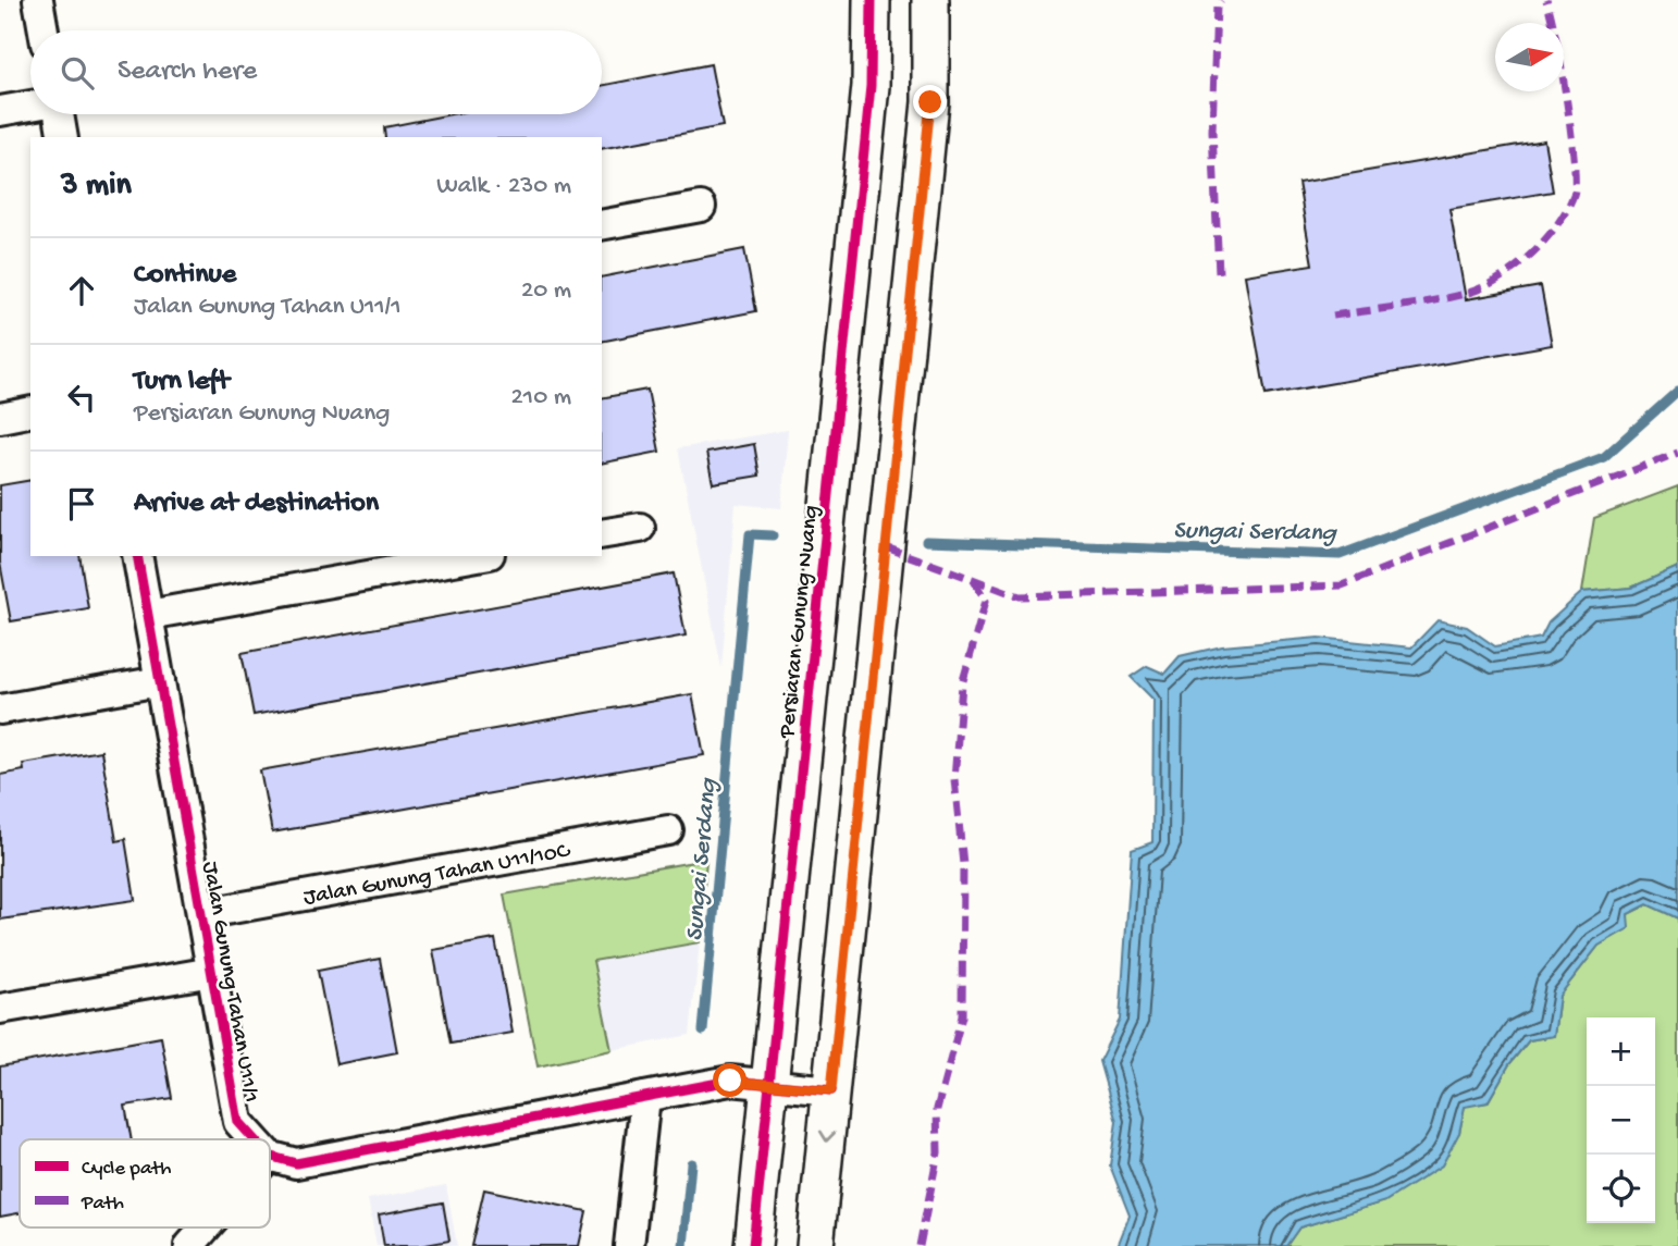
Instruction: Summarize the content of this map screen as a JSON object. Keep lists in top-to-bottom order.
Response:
{
  "streets": {
    "street": ["Persiaran Gunung Nuang", "Jalan Gunung Tahan U11/10C", "Jalan Gunung Tahan U11/1"]
  },
  "crossings": [
    ["Jalan Gunung Tahan U11/10C", "Jalan Gunung Tahan U11/1"]
  ],
  "water": ["Sungai Serdang"],
  "legend": ["Cycle path", "Path"],
  "north": "right",
  "page": {
    "search": "Search here",
    "heading": ["3 min", "Walk · 230 m"],
    "list": [
      ["Continue", "Jalan Gunung Tahan U11/1", "20 m"],
      ["Turn left", "Persiaran Gunung Nuang", "210 m"],
      "Arrive at destination"
    ],
    "map_buttons": ["+", "−"]
  }
}
